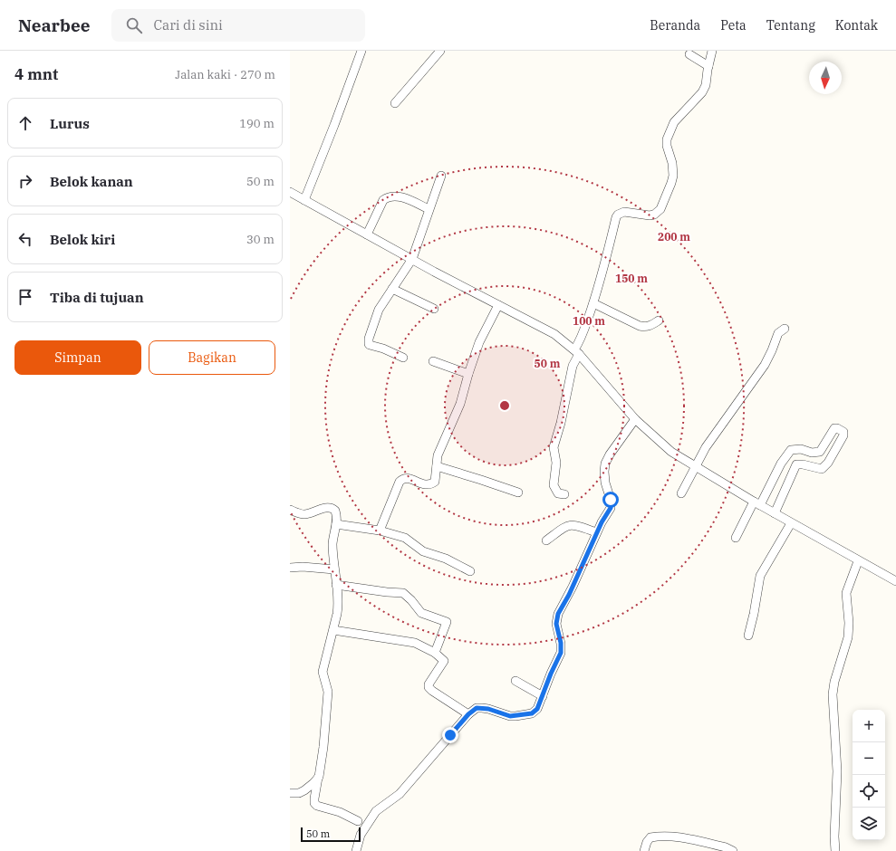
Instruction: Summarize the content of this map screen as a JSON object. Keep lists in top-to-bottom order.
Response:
{
  "scale_bar": "50 m",
  "north": "bottom",
  "page": {
    "header": "Nearbee",
    "search": "Cari di sini",
    "nav": [
      "Beranda",
      "Peta",
      "Tentang",
      "Kontak"
    ],
    "heading": ["4 mnt", "Jalan kaki · 270 m"],
    "list": [
      ["Lurus", "190 m"],
      ["Belok kanan", "50 m"],
      ["Belok kiri", "30 m"],
      "Tiba di tujuan"
    ],
    "buttons": ["Simpan", "Bagikan"],
    "map_buttons": ["+", "−"],
    "scale": "50 m"
  },
  "rings": [
    "200 m",
    "150 m",
    "100 m",
    "50 m"
  ]
}
